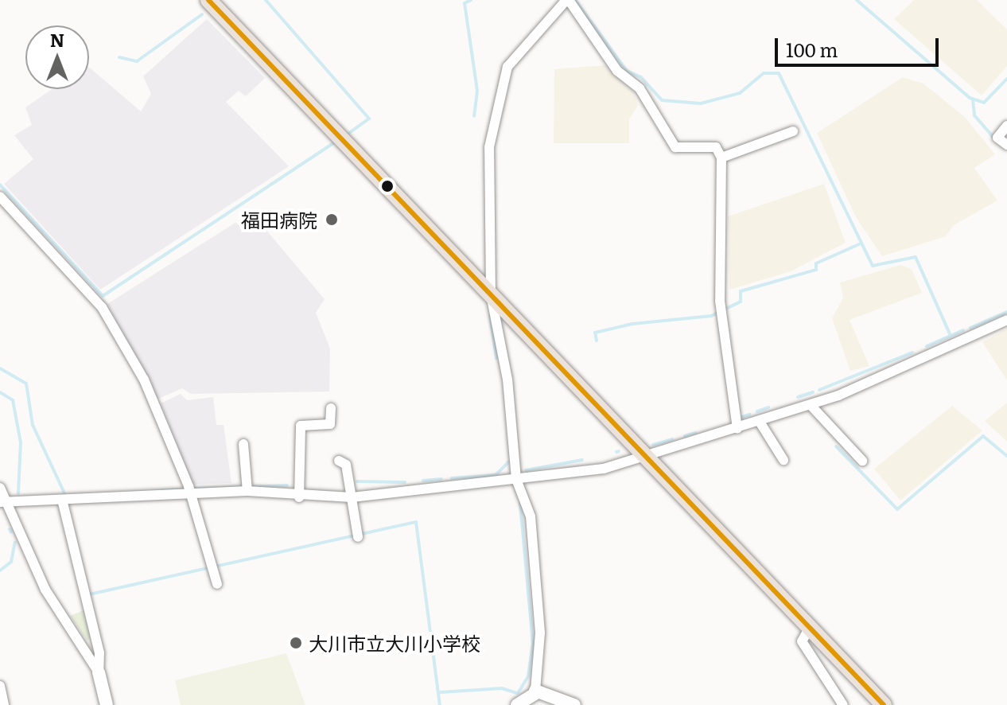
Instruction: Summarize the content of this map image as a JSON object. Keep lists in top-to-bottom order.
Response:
{
  "places": ["福田病院", "大川市立大川小学校"],
  "scale_bar": "100 m",
  "north": "top"
}
